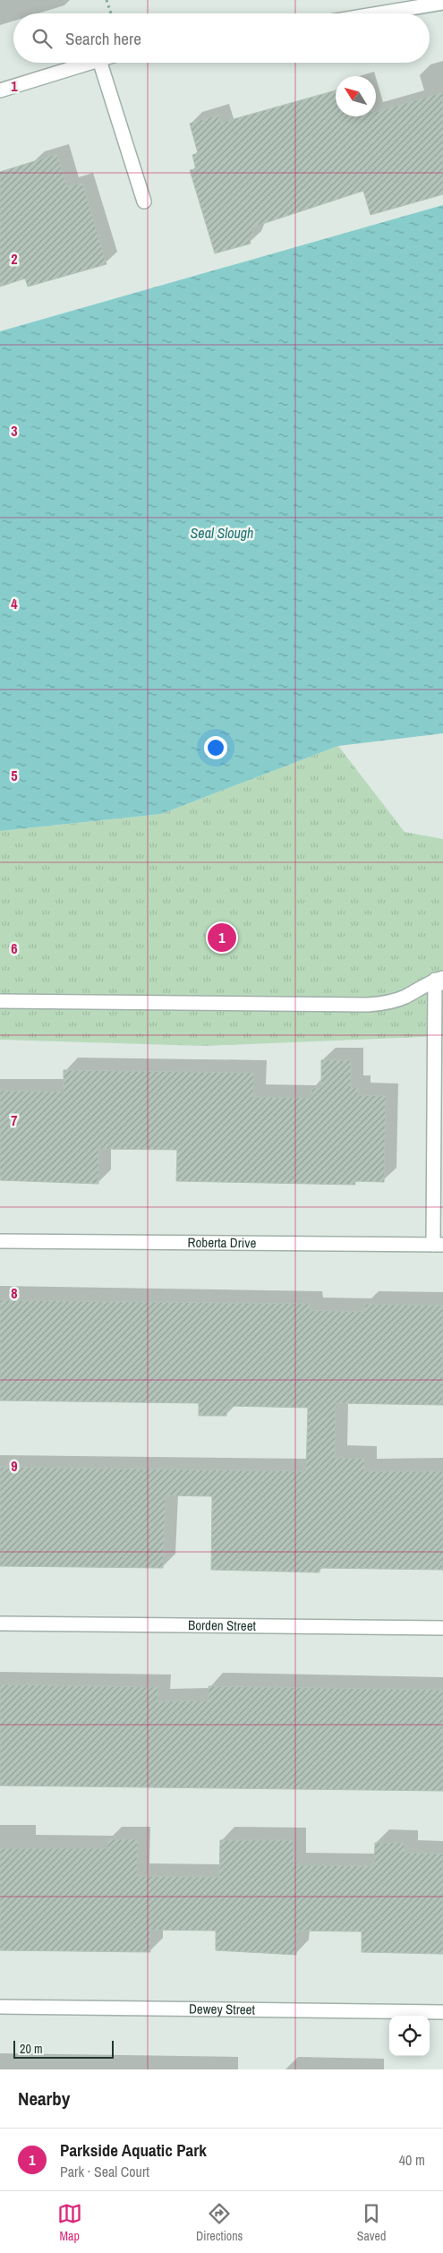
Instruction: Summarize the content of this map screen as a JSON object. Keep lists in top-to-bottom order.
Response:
{
  "streets": {
    "street": ["Roberta Drive", "Borden Street", "Dewey Street"]
  },
  "water": ["Seal Slough"],
  "scale_bar": "20 m",
  "north": "top left",
  "page": {
    "search": "Search here",
    "pins": "1",
    "scale": "20 m",
    "heading": "Nearby",
    "list": [
      {
        "mark": "1",
        "name": "Parkside Aquatic Park",
        "note": "Park · Seal Court",
        "value": "40 m"
      }
    ],
    "nav": ["Map", "Directions", "Saved"]
  },
  "grid": {
    "rows": [
      "1",
      "2",
      "3",
      "4",
      "5",
      "6",
      "7",
      "8",
      "9"
    ]
  }
}
